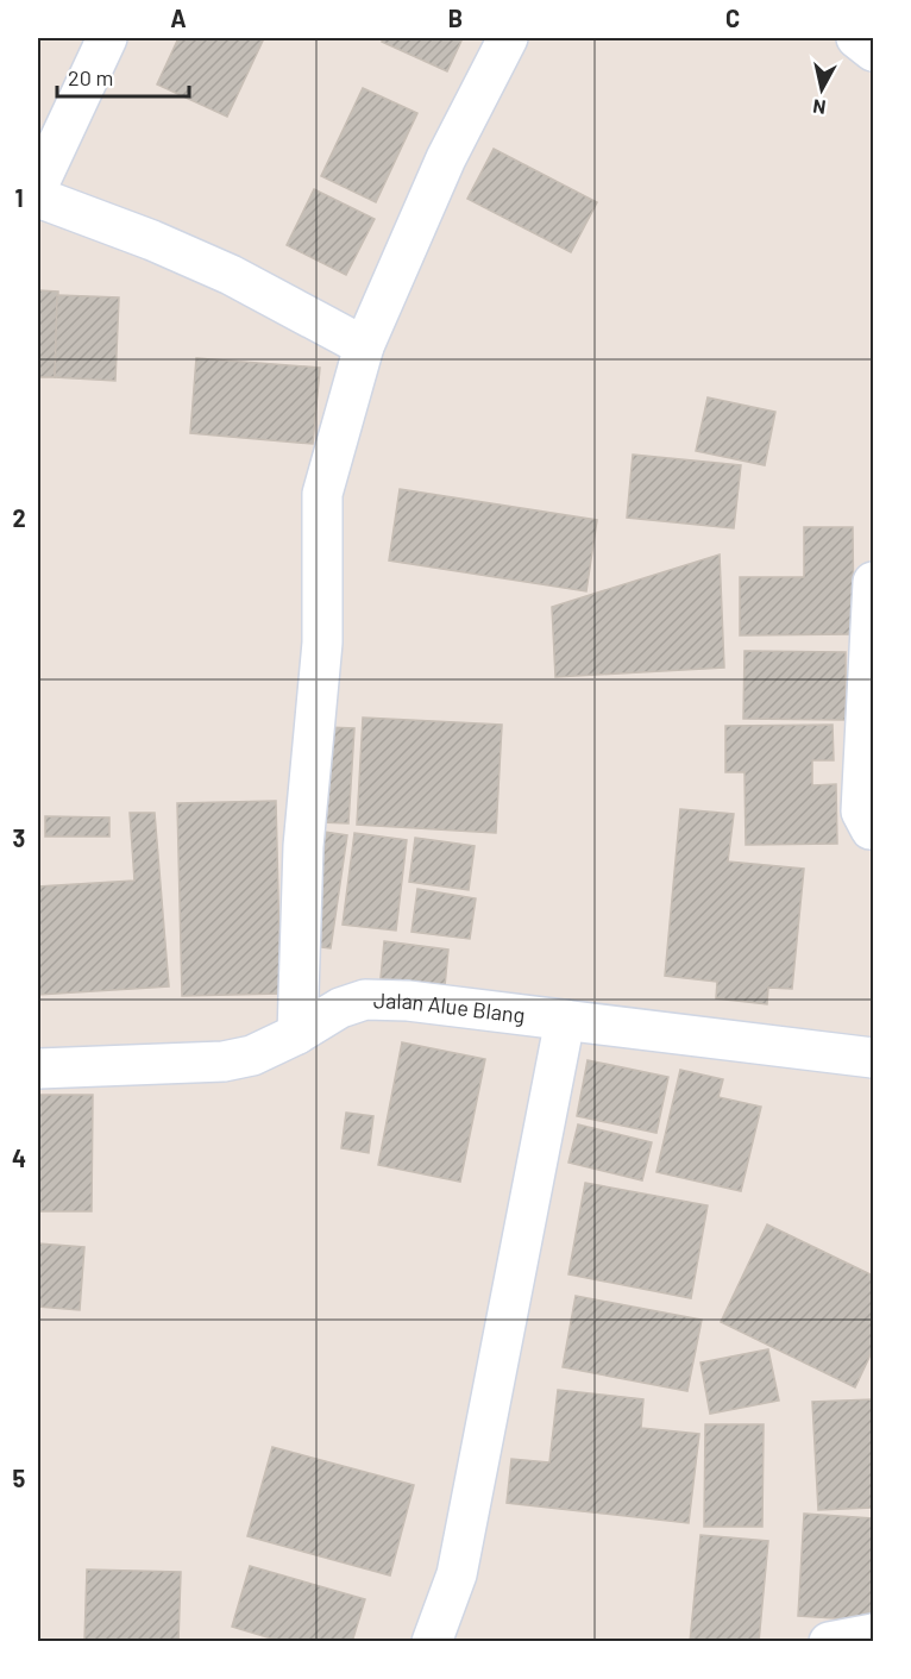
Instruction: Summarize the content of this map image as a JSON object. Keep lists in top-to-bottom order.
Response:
{
  "streets": {
    "street": ["Jalan Alue Blang"]
  },
  "scale_bar": "20 m",
  "north": "bottom",
  "grid": {
    "columns": ["A", "B", "C"],
    "rows": [
      "1",
      "2",
      "3",
      "4",
      "5"
    ]
  }
}
